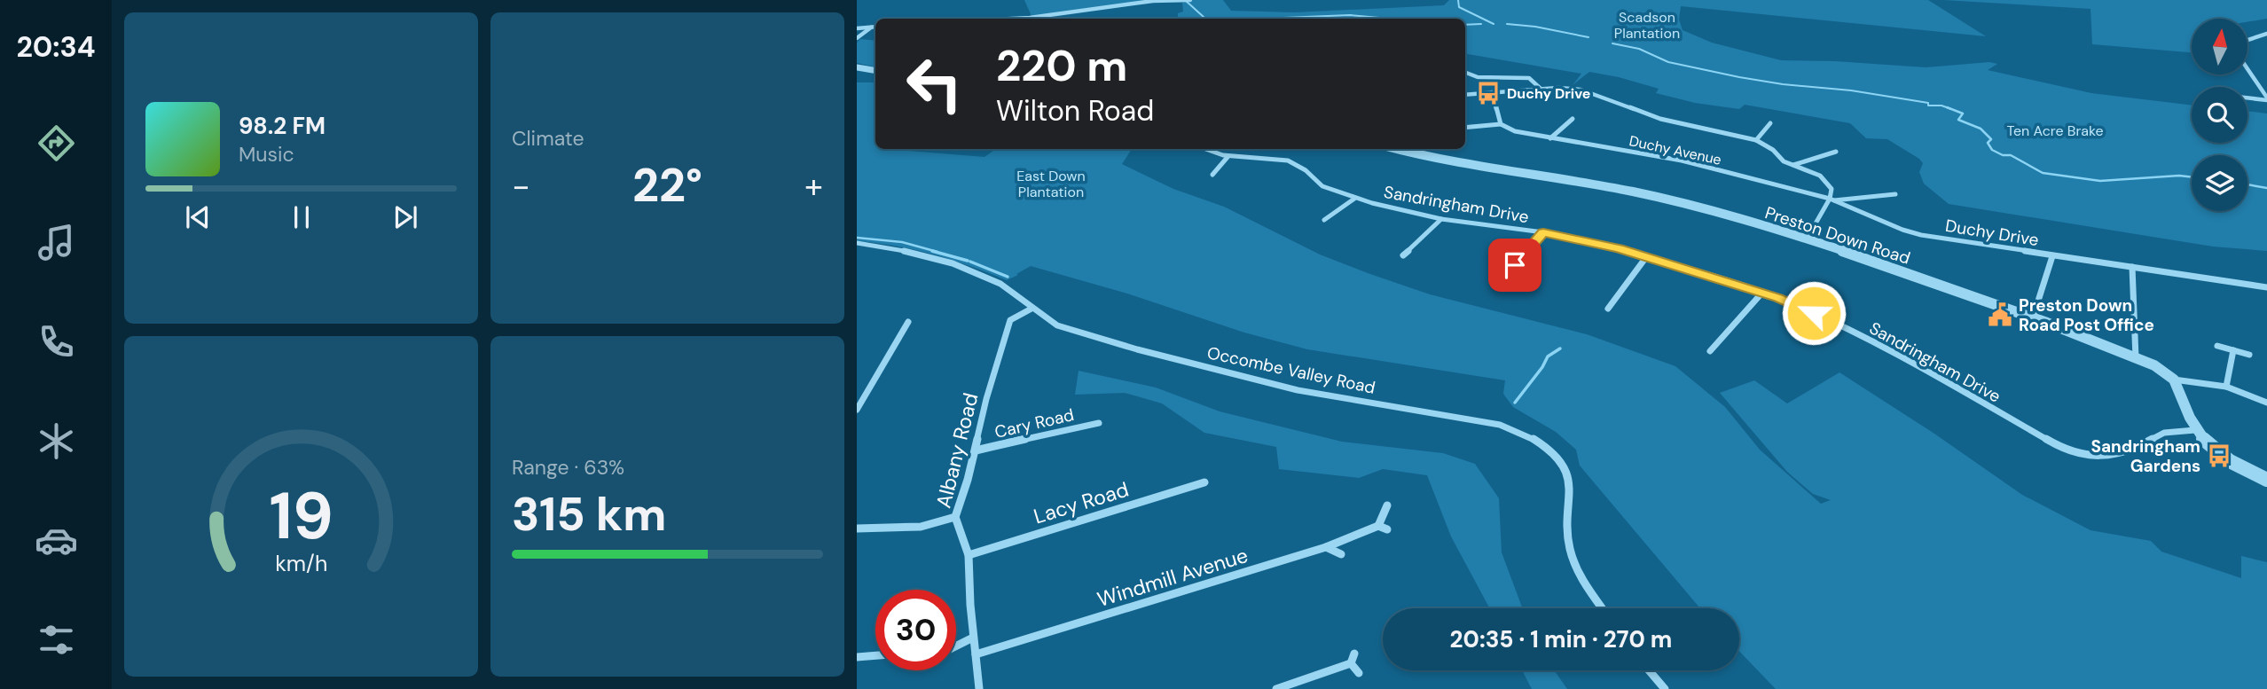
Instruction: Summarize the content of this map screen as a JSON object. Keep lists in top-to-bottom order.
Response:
{
  "streets": {
    "street": [
      "Duchy Avenue",
      "Sandringham Drive",
      "Duchy Drive",
      "Preston Down Road",
      "Occombe Valley Road",
      "Cary Road",
      "Albany Road",
      "Lacy Road",
      "Windmill Avenue"
    ]
  },
  "crossings": [
    ["Duchy Avenue", "Duchy Drive"],
    ["Occombe Valley Road", "Albany Road"],
    ["Cary Road", "Albany Road"],
    ["Albany Road", "Lacy Road"],
    ["Albany Road", "Windmill Avenue"]
  ],
  "parks": ["Scadson Plantation", "Ten Acre Brake", "East Down Plantation"],
  "places": {
    "bus stop": ["Duchy Drive", "Sandringham Gardens"],
    "public building": ["Preston Down Road Post Office"]
  },
  "north": "top",
  "page": {
    "tabs": "20:34",
    "tile": [
      "Climate",
      ["Range · 63%", "315 km"]
    ],
    "turn": ["220 m", "Wilton Road"],
    "song": ["98.2 FM", "Music"],
    "heat": ["−", "22°", "+"],
    "limit": "30",
    "trip": "20:35 · 1 min · 270 m",
    "gauge": ["19", "km/h"]
  }
}
